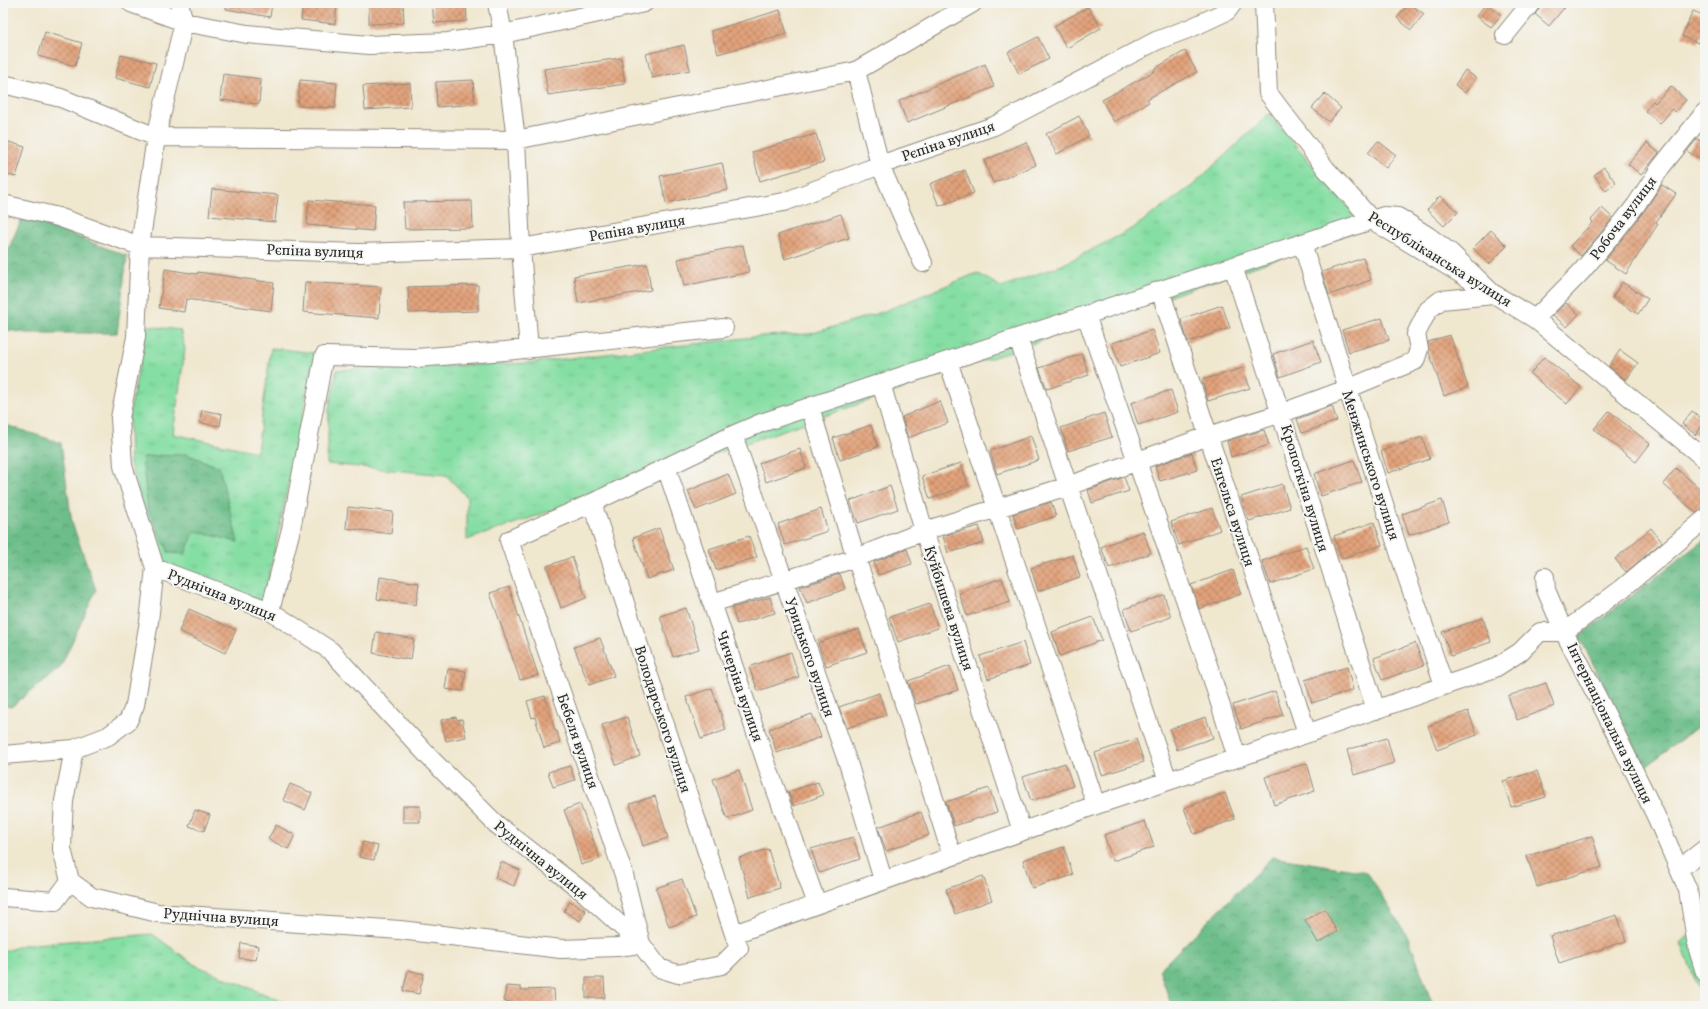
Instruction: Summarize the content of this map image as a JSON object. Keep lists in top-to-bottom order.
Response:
{
  "streets": {
    "street": [
      "Рєпіна вулиця",
      "Робоча вулиця",
      "Республіканська вулиця",
      "Менжинського вулиця",
      "Кропоткіна вулиця",
      "Енгельса вулиця",
      "Руднічна вулиця",
      "Куйбишева вулиця",
      "Урицького вулиця",
      "Чичеріна вулиця",
      "Володарського вулиця",
      "Інтернаціональна вулиця",
      "Бебеля вулиця"
    ]
  },
  "crossings": [
    ["Робоча вулиця", "Республіканська вулиця"],
    ["Руднічна вулиця", "Володарського вулиця"],
    ["Руднічна вулиця", "Бебеля вулиця"],
    ["Володарського вулиця", "Бебеля вулиця"]
  ]
}
